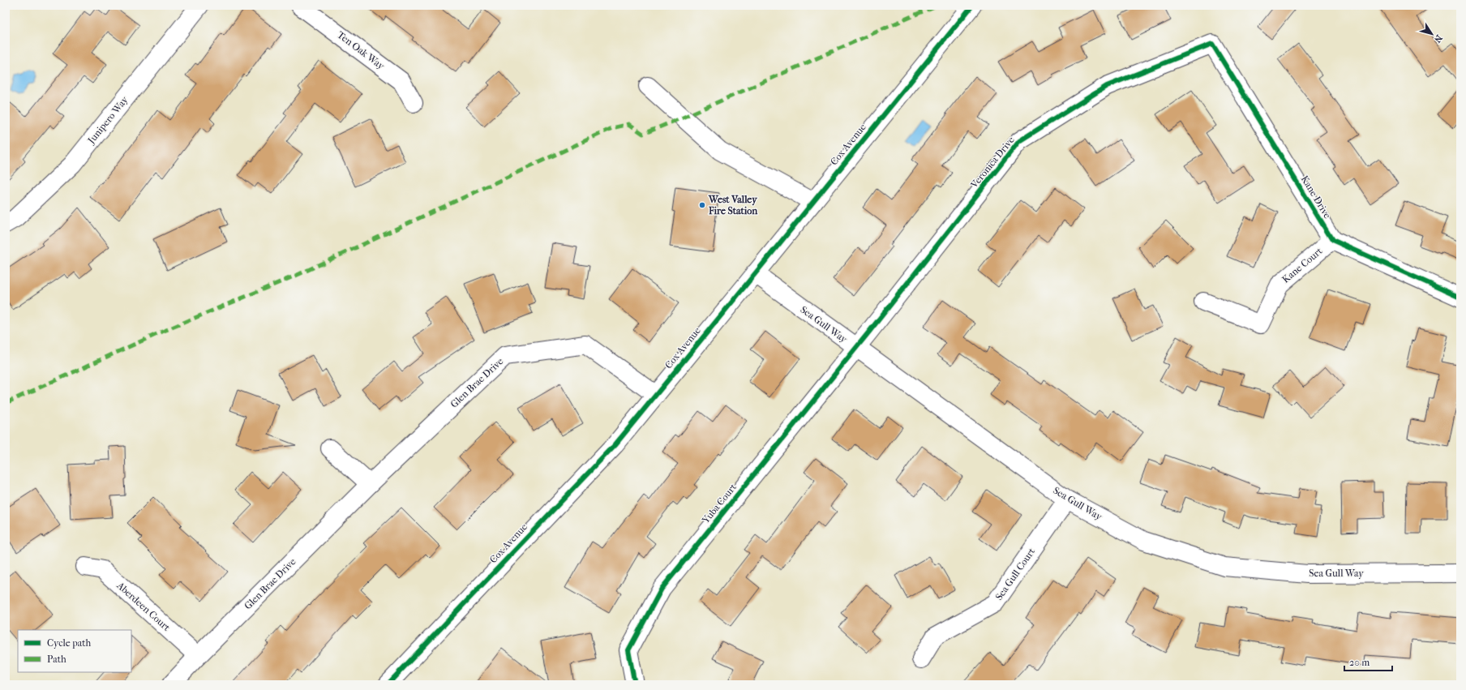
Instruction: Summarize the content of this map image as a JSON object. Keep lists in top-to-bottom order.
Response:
{
  "streets": {
    "street": [
      "Ten Oak Way",
      "Junipero Way",
      "Cox Avenue",
      "Veronica Drive",
      "Kane Drive",
      "Kane Court",
      "Sea Gull Way",
      "Glen Brae Drive",
      "Yuba Court",
      "Sea Gull Court",
      "Aberdeen Court"
    ]
  },
  "crossings": [
    ["Cox Avenue", "Sea Gull Way"],
    ["Cox Avenue", "Glen Brae Drive"],
    ["Veronica Drive", "Kane Drive"],
    ["Veronica Drive", "Sea Gull Way"],
    ["Veronica Drive", "Yuba Court"],
    ["Kane Drive", "Kane Court"],
    ["Sea Gull Way", "Yuba Court"],
    ["Sea Gull Way", "Sea Gull Court"],
    ["Glen Brae Drive", "Aberdeen Court"]
  ],
  "places": ["West Valley Fire Station"],
  "legend": ["Cycle path", "Path"],
  "scale_bar": "20 m",
  "north": "bottom right"
}
